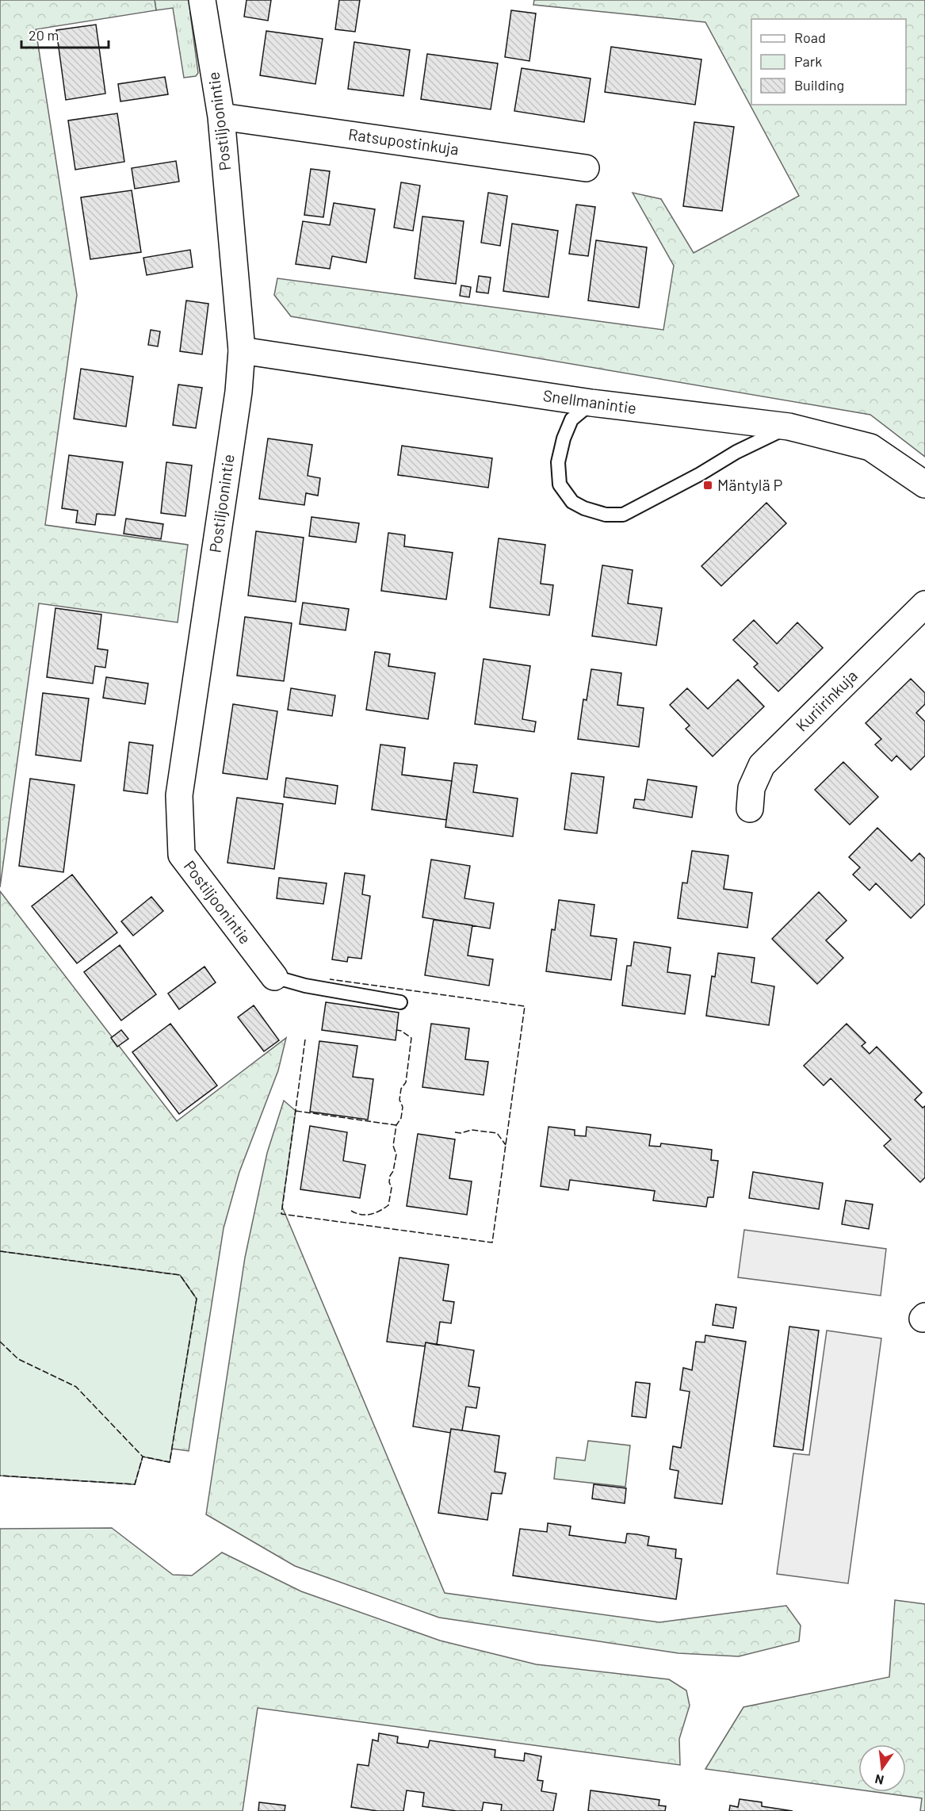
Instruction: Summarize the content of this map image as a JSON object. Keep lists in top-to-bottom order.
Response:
{
  "streets": {
    "street": [
      "Postiljoonintie",
      "Ratsupostinkuja",
      "Snellmanintie",
      "Kuriirinkuja"
    ]
  },
  "crossings": [
    ["Postiljoonintie", "Ratsupostinkuja"],
    ["Postiljoonintie", "Snellmanintie"]
  ],
  "places": {
    "transit": ["Mäntylä P"]
  },
  "legend": ["Road", "Park", "Building"],
  "scale_bar": "20 m",
  "north": "bottom"
}
